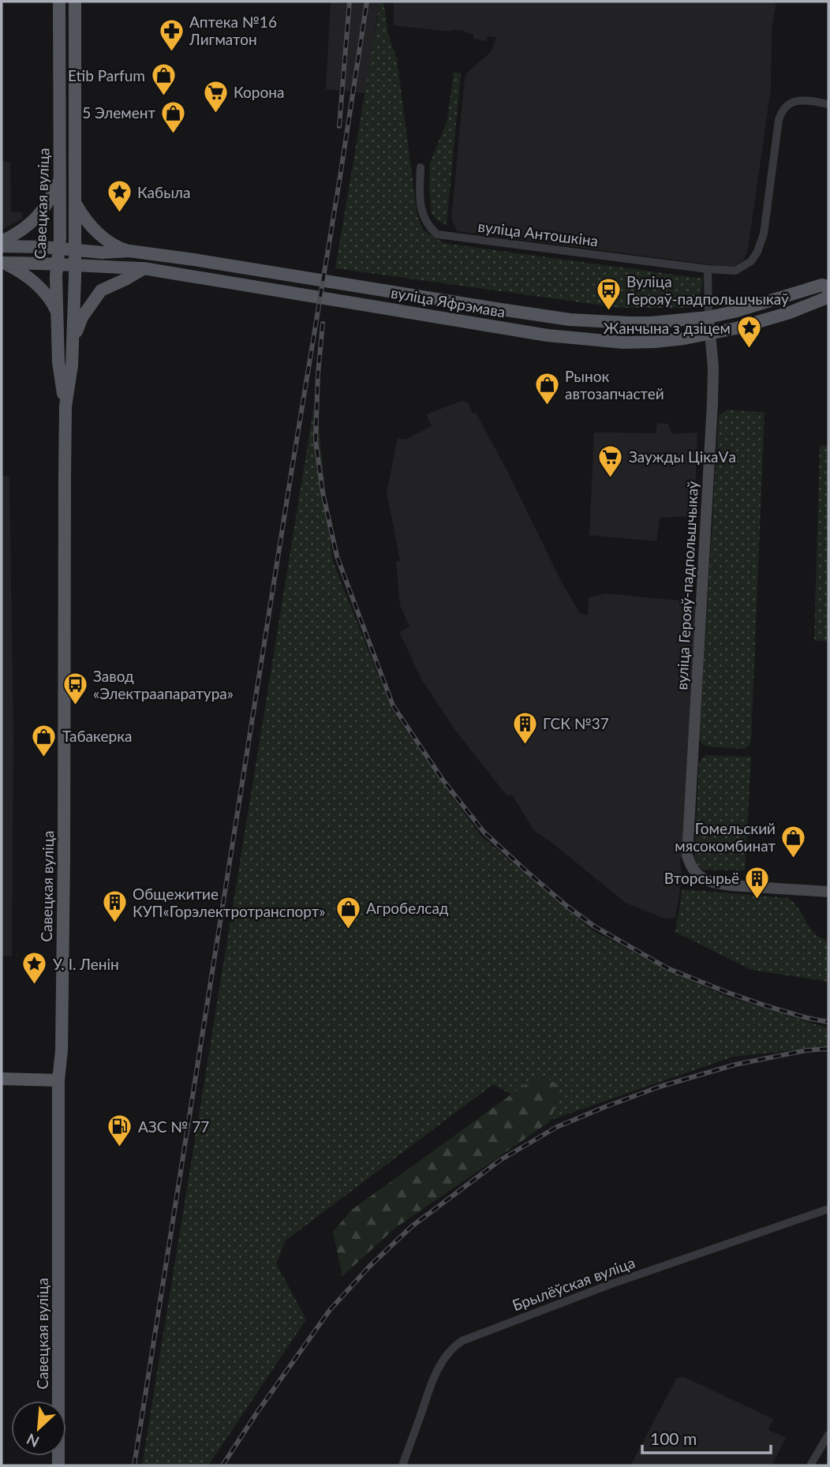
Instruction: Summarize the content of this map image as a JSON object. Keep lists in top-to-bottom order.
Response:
{
  "streets": {
    "main road": ["Савецкая вуліца", "вуліца Яфрэмава"],
    "street": ["вуліца Антошкіна", "вуліца Герояў-падпольшчыкаў", "Брылёўская вуліца"]
  },
  "crossings": [
    ["Савецкая вуліца", "вуліца Яфрэмава"],
    ["вуліца Яфрэмава", "вуліца Герояў-падпольшчыкаў"]
  ],
  "places": {
    "pharmacy": ["Аптека №16 Лигматон"],
    "shop": [
      "Etib Parfum",
      "5 Элемент",
      "Рынок автозапчастей",
      "Табакерка",
      "Гомельский мясокомбинат",
      "Агробелсад"
    ],
    "supermarket": ["Корона", "Заужды ЦікаVа"],
    "place": ["Кабыла", "Жанчына з дзіцем", "У. І. Ленін"],
    "bus stop": ["Вуліца Герояў-падпольшчыкаў", "Завод «Электраапаратура»"],
    "building": ["ГСК №37", "Вторсырьё", "Общежитие КУП«Горэлектротранспорт»"],
    "fuel station": ["АЗС № 77"]
  },
  "scale_bar": "100 m",
  "north": "bottom left"
}
